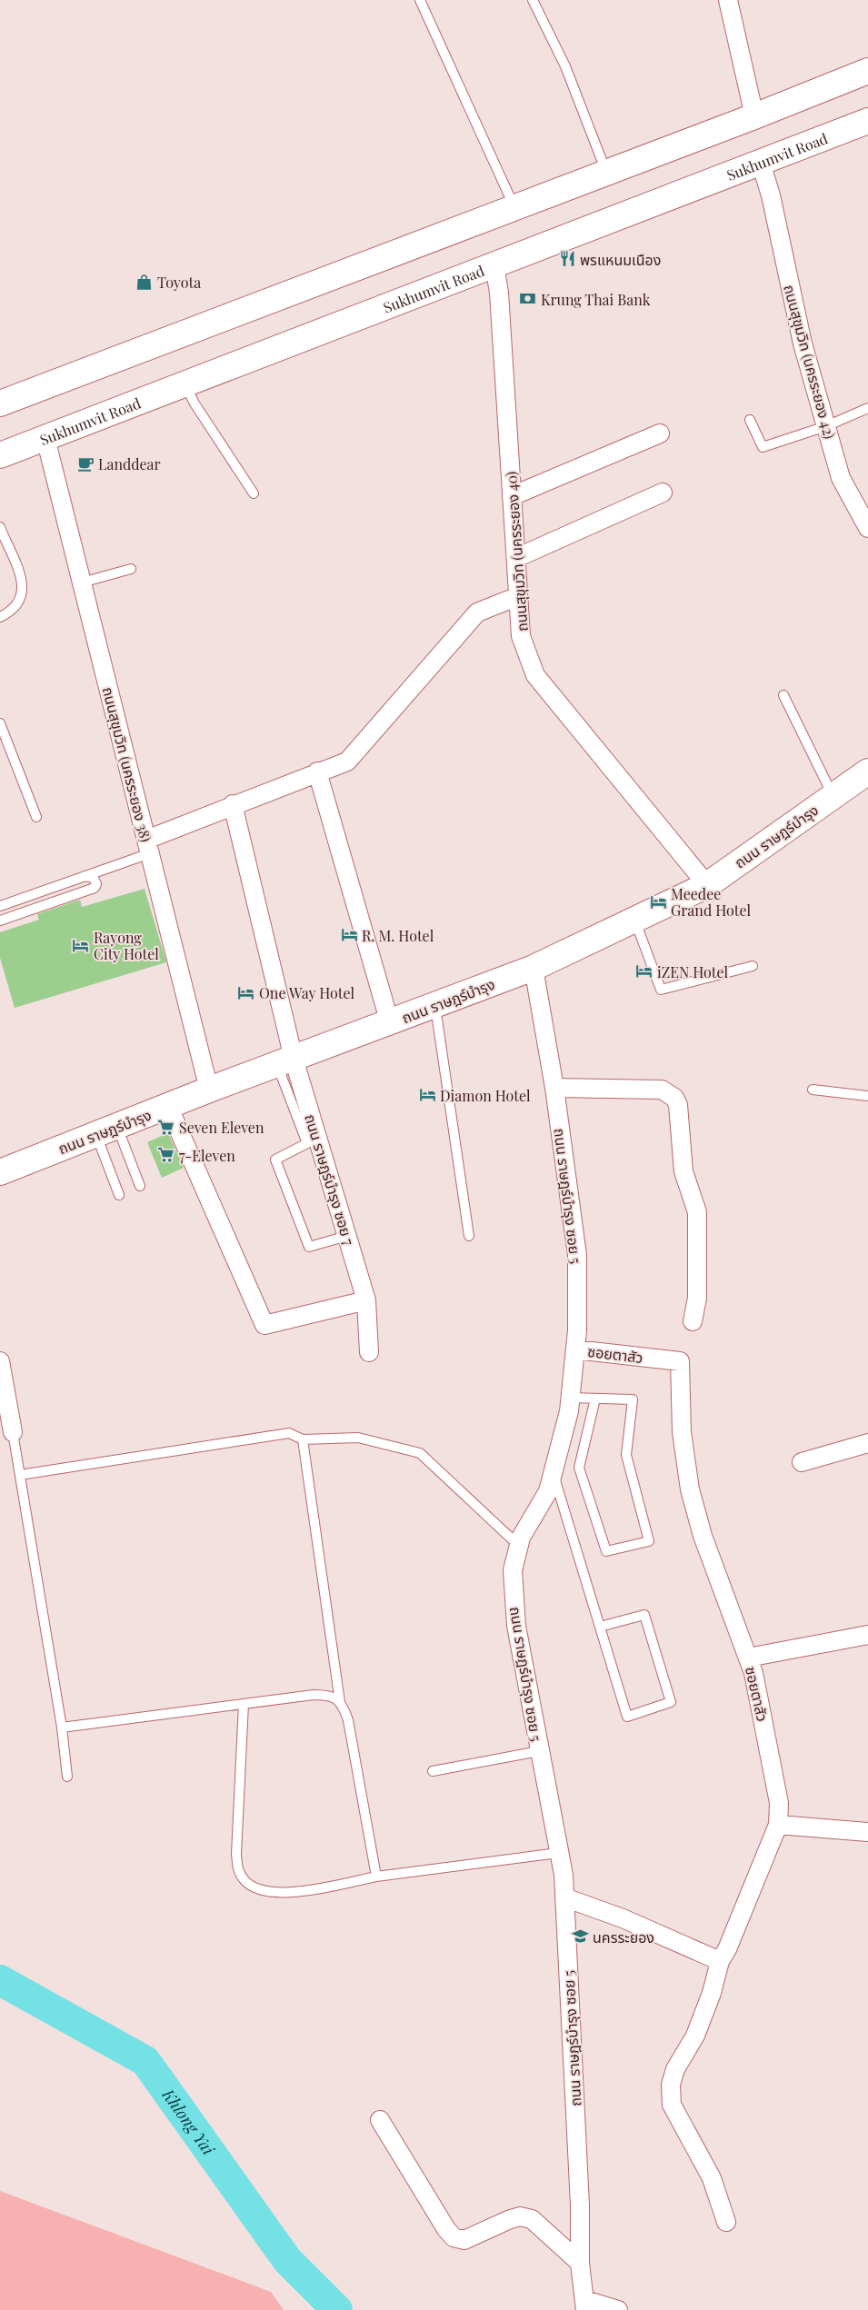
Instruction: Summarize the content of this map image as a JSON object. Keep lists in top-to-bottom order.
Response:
{
  "streets": {
    "main road": ["Sukhumvit Road", "ถนน ราษฎร์บำรุง"],
    "street": [
      "ถนนสุขุมวิท (นครระยอง 42)",
      "ถนนสุขุมวิท (นครระยอง 40)",
      "ถนนสุขุมวิท (นครระยอง 38)",
      "ถนน ราษฎร์บำรุง ซอย 7",
      "ถนน ราษฎร์บำรุง ซอย 5",
      "ซอยตาสัว"
    ]
  },
  "crossings": [
    ["Sukhumvit Road", "ถนนสุขุมวิท (นครระยอง 42)"],
    ["Sukhumvit Road", "ถนนสุขุมวิท (นครระยอง 40)"],
    ["Sukhumvit Road", "ถนนสุขุมวิท (นครระยอง 38)"],
    ["ถนนสุขุมวิท (นครระยอง 40)", "ถนน ราษฎร์บำรุง"],
    ["ถนนสุขุมวิท (นครระยอง 38)", "ถนน ราษฎร์บำรุง"],
    ["ถนน ราษฎร์บำรุง", "ถนน ราษฎร์บำรุง ซอย 7"],
    ["ถนน ราษฎร์บำรุง", "ถนน ราษฎร์บำรุง ซอย 5"],
    ["ถนน ราษฎร์บำรุง ซอย 5", "ซอยตาสัว"]
  ],
  "water": ["Khlong Yai"],
  "places": {
    "restaurant": ["พรแหนมเนือง"],
    "shop": ["Toyota"],
    "bank": ["Krung Thai Bank"],
    "cafe": ["Landdear"],
    "hotel": [
      "Meedee Grand Hotel",
      "R. M. Hotel",
      "Rayong City Hotel",
      "iZEN Hotel",
      "One Way Hotel",
      "Diamon Hotel"
    ],
    "supermarket": ["Seven Eleven", "7-Eleven"],
    "school or university": ["นครระยอง"]
  }
}
